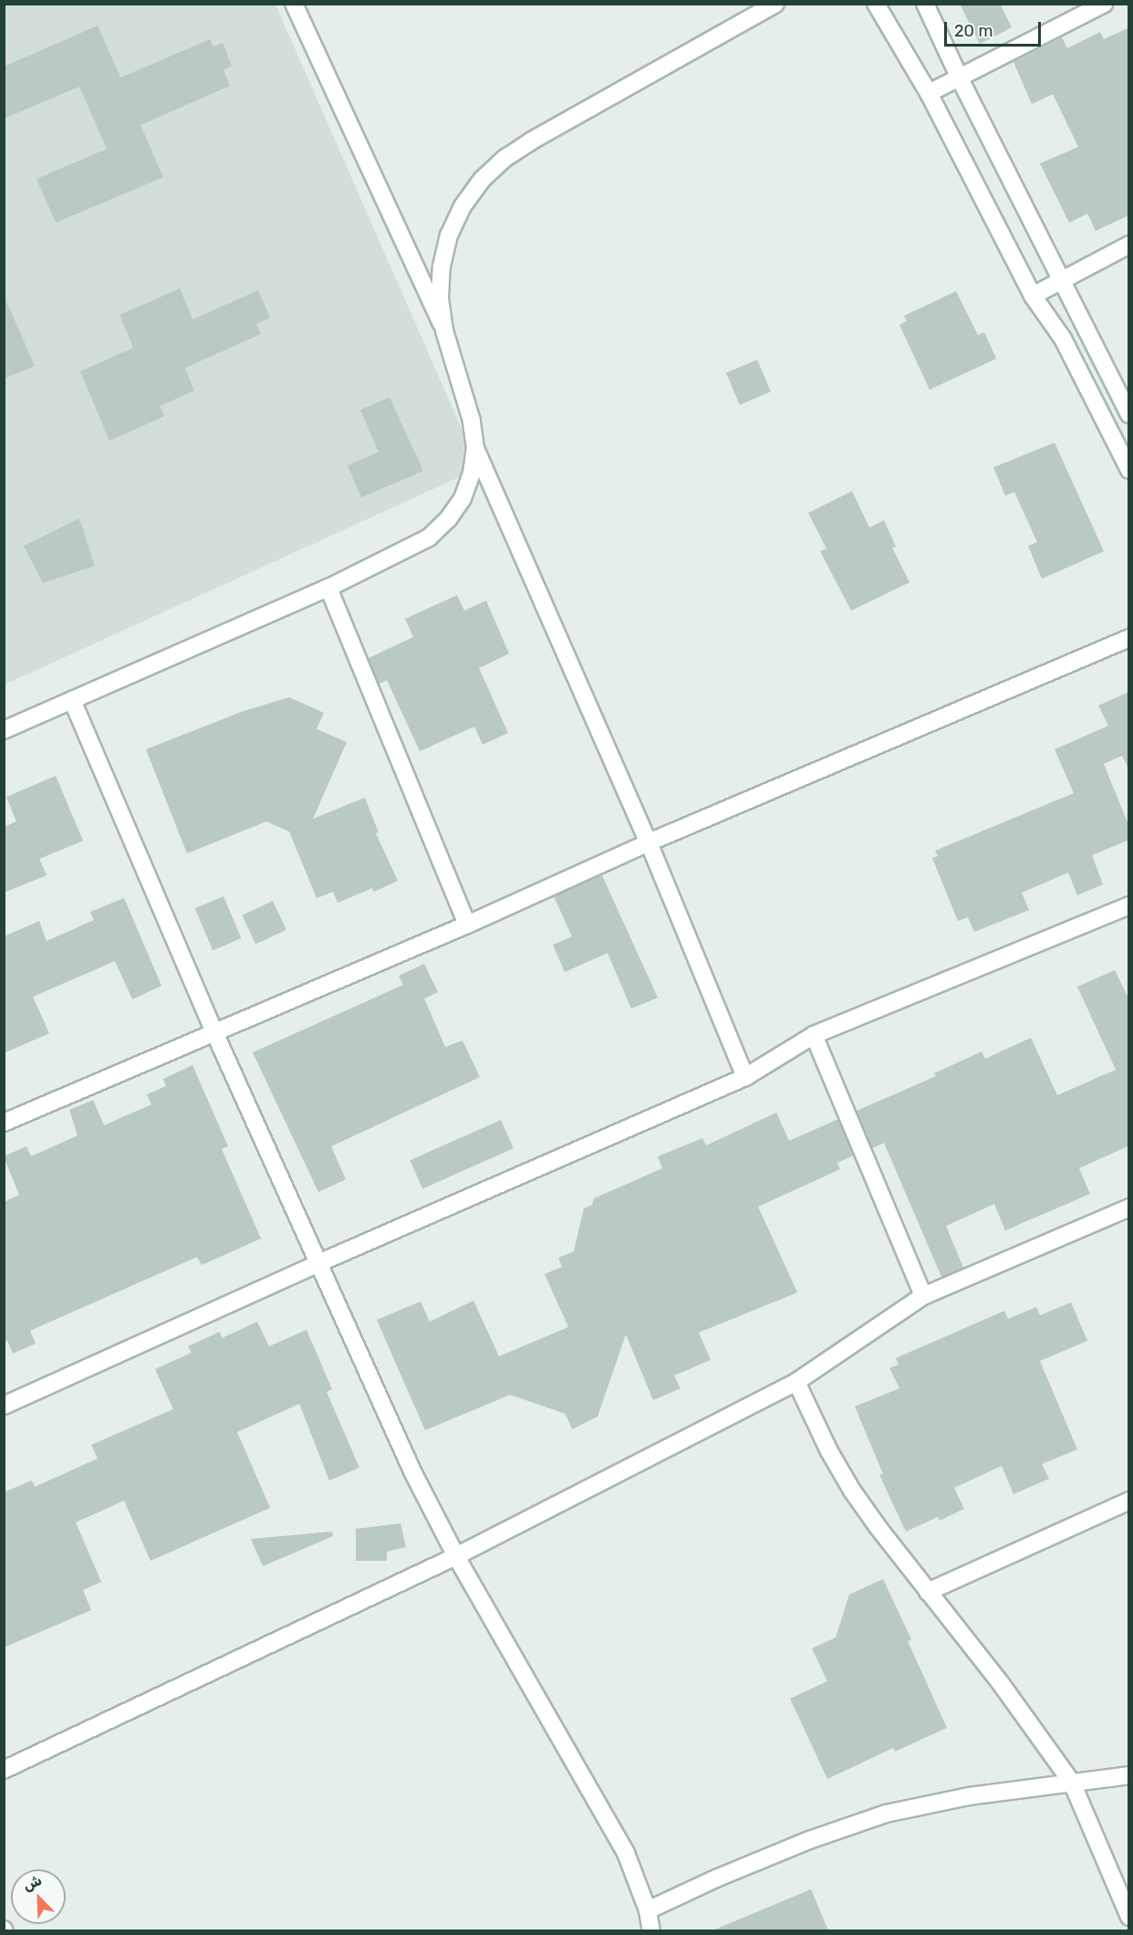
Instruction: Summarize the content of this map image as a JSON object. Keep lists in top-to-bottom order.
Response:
{
  "scale_bar": "20 m",
  "north": "top left"
}
